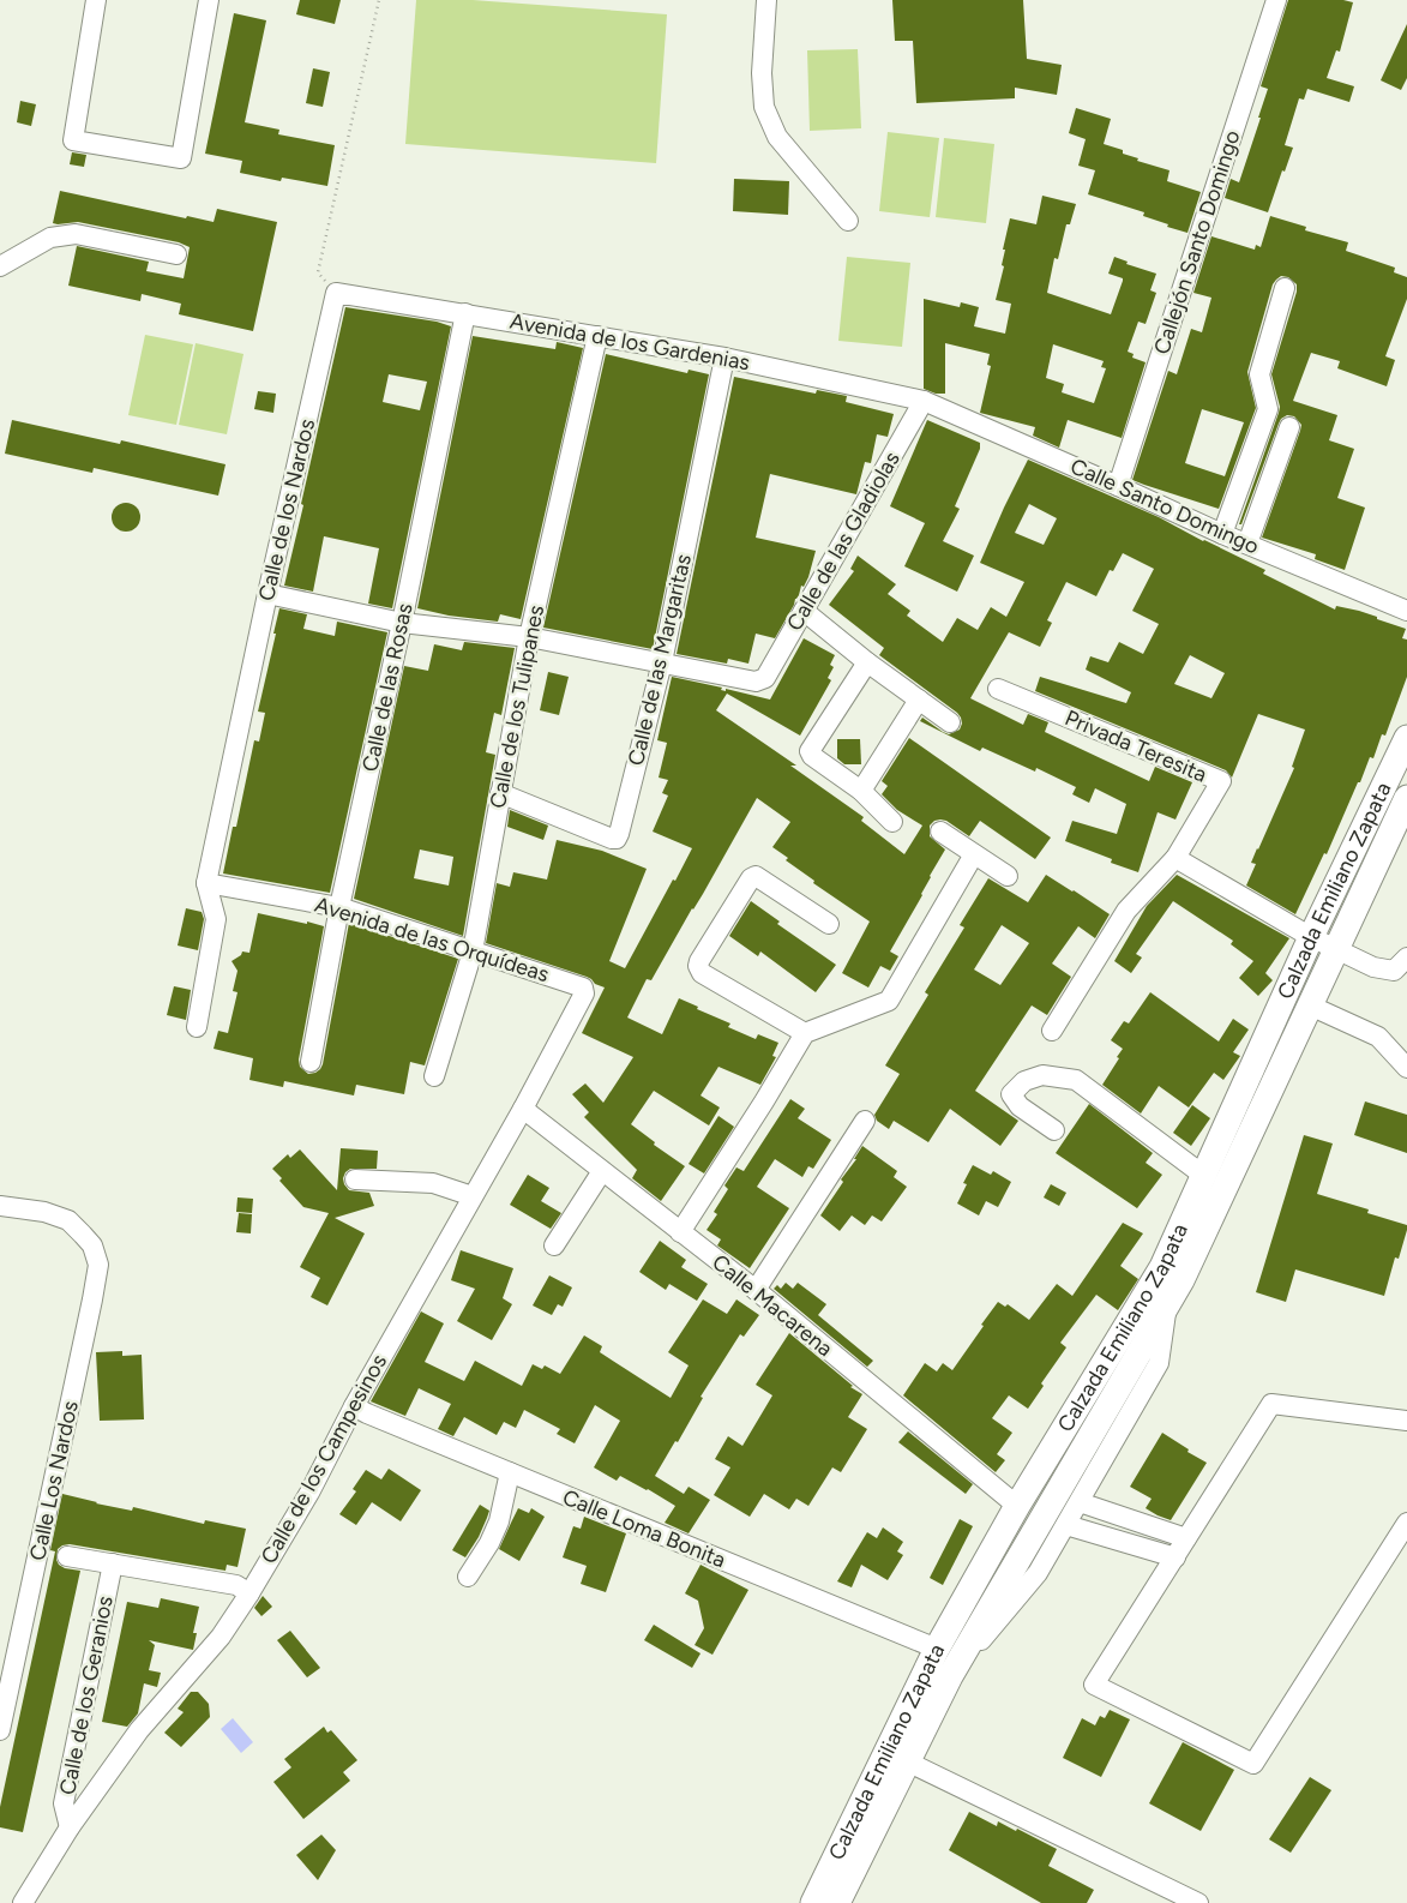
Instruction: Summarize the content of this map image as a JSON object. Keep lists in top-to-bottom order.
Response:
{
  "streets": {
    "main road": ["Calzada Emiliano Zapata"],
    "street": [
      "Callejón Santo Domingo",
      "Avenida de los Gardenias",
      "Calle Santo Domingo",
      "Calle de los Nardos",
      "Calle de las Gladiolas",
      "Calle de las Margaritas",
      "Calle de las Rosas",
      "Calle de los Tulipanes",
      "Privada Teresita",
      "Avenida de las Orquídeas",
      "Calle Macarena",
      "Calle de los Campesinos",
      "Calle Los Nardos",
      "Calle Loma Bonita",
      "Calle de los Geranios"
    ]
  },
  "crossings": [
    ["Callejón Santo Domingo", "Calle Santo Domingo"],
    ["Avenida de los Gardenias", "Calle Santo Domingo"],
    ["Avenida de los Gardenias", "Calle de los Nardos"],
    ["Avenida de los Gardenias", "Calle de las Gladiolas"],
    ["Avenida de los Gardenias", "Calle de las Margaritas"],
    ["Avenida de los Gardenias", "Calle de las Rosas"],
    ["Avenida de los Gardenias", "Calle de los Tulipanes"],
    ["Calle Santo Domingo", "Calle de las Gladiolas"],
    ["Calle de los Nardos", "Avenida de las Orquídeas"],
    ["Calle de las Gladiolas", "Calle de las Margaritas"],
    ["Calle de las Margaritas", "Calle de los Tulipanes"],
    ["Calle de las Rosas", "Avenida de las Orquídeas"],
    ["Calle de los Tulipanes", "Avenida de las Orquídeas"],
    ["Calzada Emiliano Zapata", "Calle Macarena"],
    ["Calzada Emiliano Zapata", "Calle Loma Bonita"],
    ["Avenida de las Orquídeas", "Calle de los Campesinos"],
    ["Calle Macarena", "Calle de los Campesinos"],
    ["Calle de los Campesinos", "Calle Loma Bonita"],
    ["Calle de los Campesinos", "Calle de los Geranios"]
  ]
}
